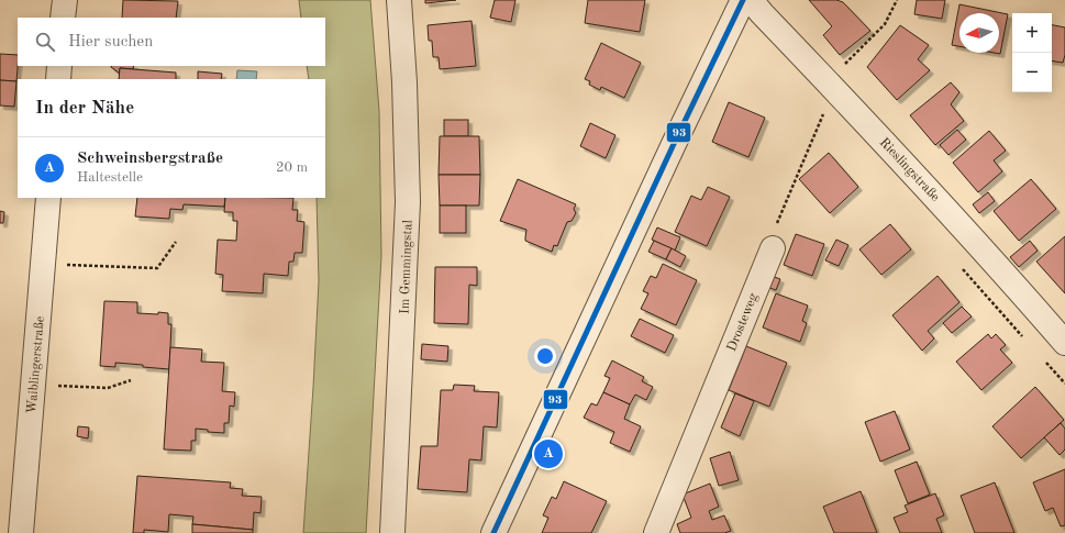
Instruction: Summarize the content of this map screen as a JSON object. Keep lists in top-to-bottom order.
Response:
{
  "streets": {
    "street": [
      "Rieslingstraße",
      "Im Gemmingstal",
      "Drosteweg",
      "Waiblingerstraße"
    ]
  },
  "lines": ["transit line 93"],
  "north": "left",
  "page": {
    "map_buttons": ["+", "−"],
    "search": "Hier suchen",
    "heading": "In der Nähe",
    "list": [
      {
        "mark": "A",
        "name": "Schweinsbergstraße",
        "note": "Haltestelle",
        "value": "20 m"
      }
    ],
    "pins": "A"
  }
}
